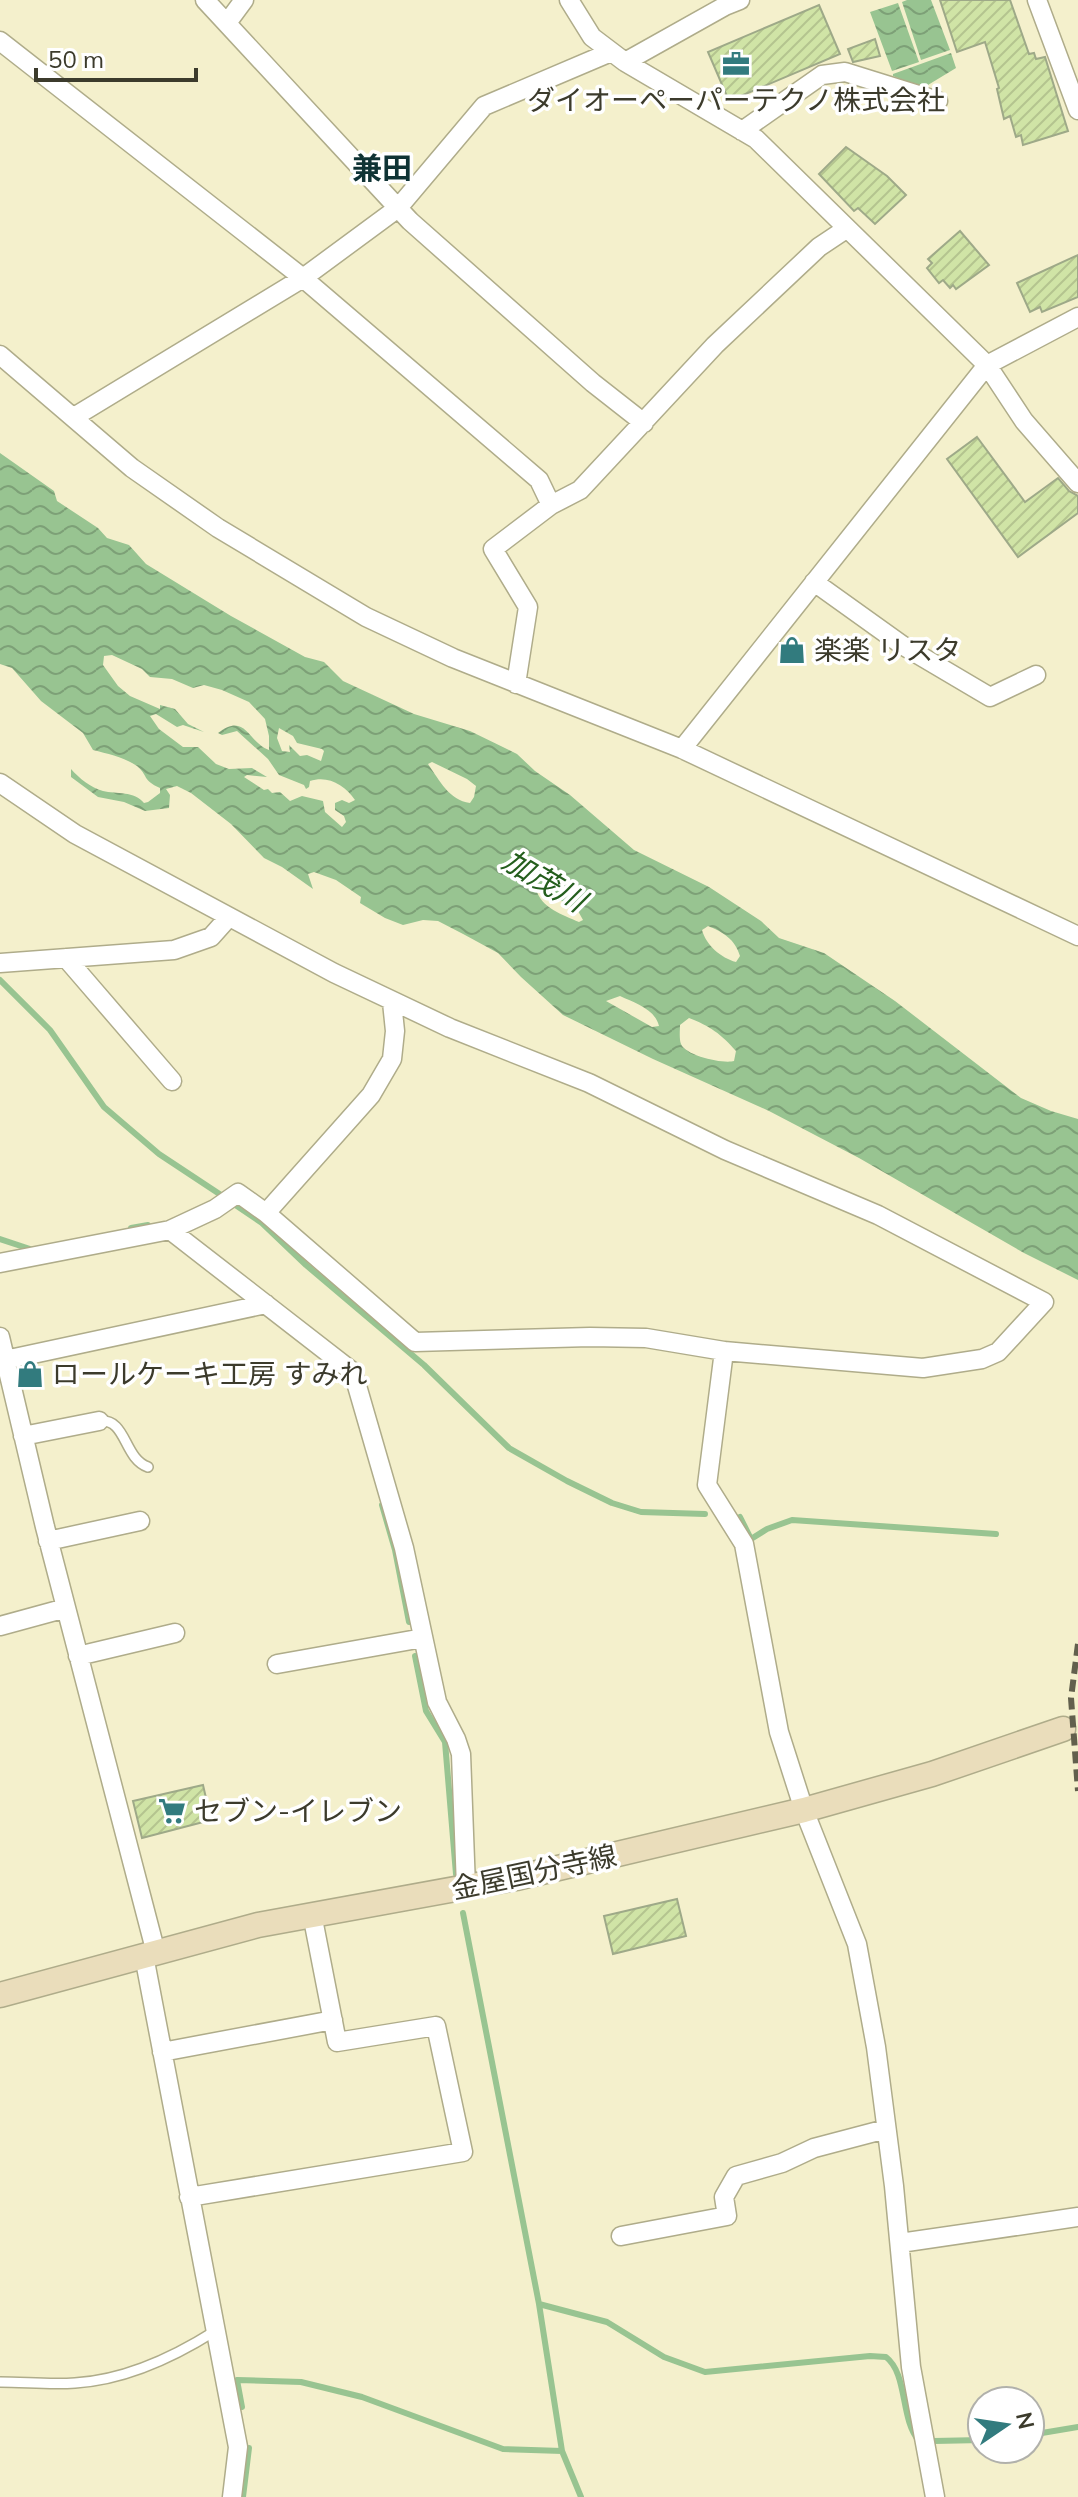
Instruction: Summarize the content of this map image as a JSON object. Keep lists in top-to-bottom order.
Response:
{
  "streets": {
    "main road": ["金屋国分寺線"]
  },
  "districts": ["兼田"],
  "water": ["加茂川"],
  "places": {
    "office": ["ダイオーペーパーテクノ株式会社"],
    "shop": ["楽楽 リスタ", "ロールケーキ工房 すみれ"],
    "supermarket": ["セブン-イレブン"]
  },
  "scale_bar": "50 m",
  "north": "right"
}
